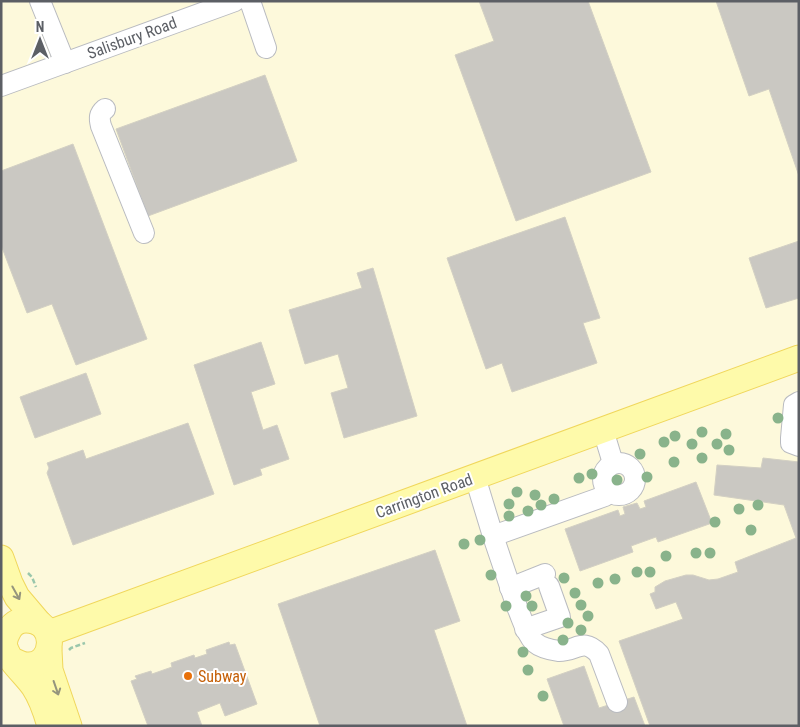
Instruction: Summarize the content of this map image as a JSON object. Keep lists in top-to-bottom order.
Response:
{
  "streets": {
    "main road": ["Carrington Road"],
    "street": ["Salisbury Road"]
  },
  "places": ["Subway"],
  "north": "top"
}
